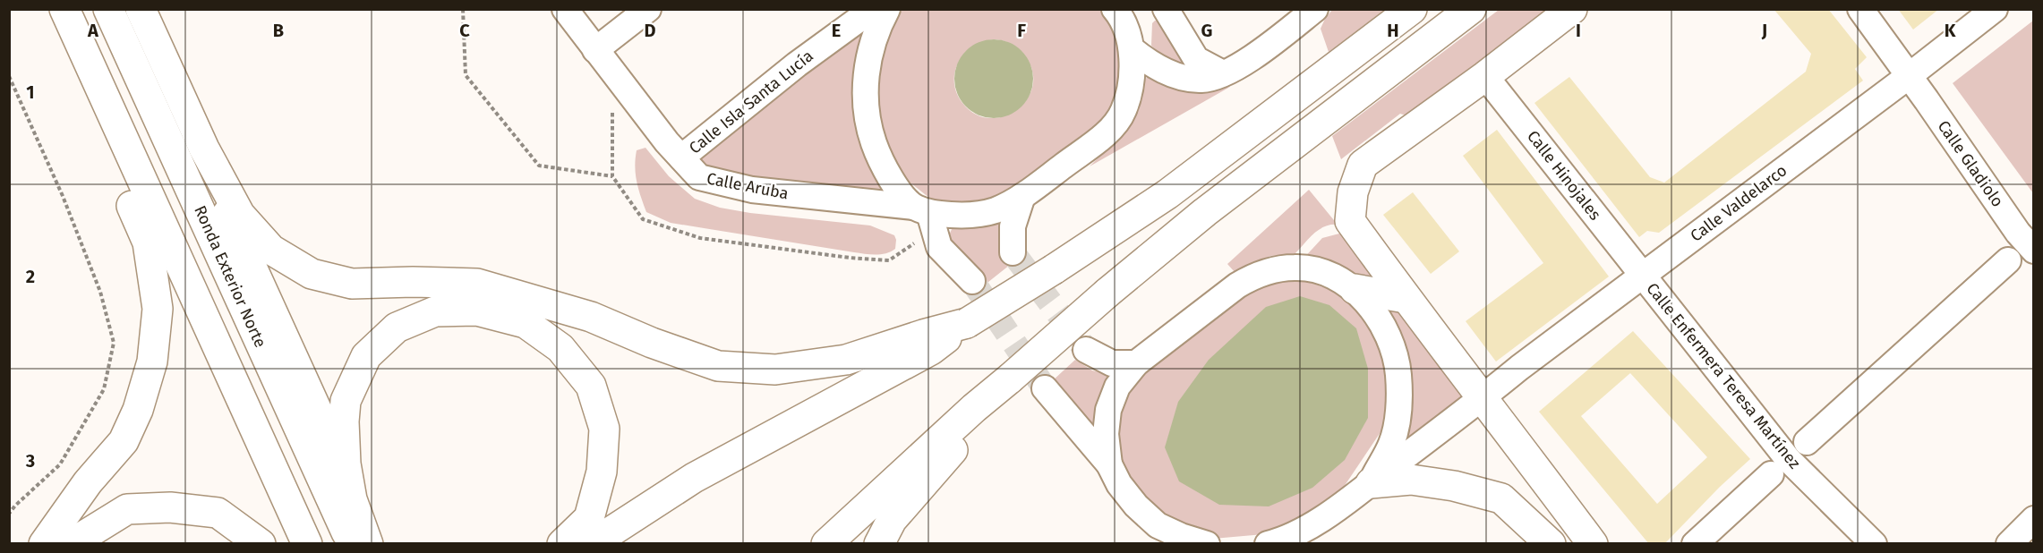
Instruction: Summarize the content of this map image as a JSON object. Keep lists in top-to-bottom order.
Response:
{
  "streets": {
    "main road": ["Ronda Exterior Norte"],
    "street": [
      "Calle Isla Santa Lucía",
      "Calle Gladiolo",
      "Calle Hinojales",
      "Calle Aruba",
      "Calle Valdelarco",
      "Calle Enfermera Teresa Martínez"
    ]
  },
  "crossings": [
    ["Calle Isla Santa Lucía", "Calle Aruba"],
    ["Calle Gladiolo", "Calle Valdelarco"],
    ["Calle Hinojales", "Calle Valdelarco"],
    ["Calle Hinojales", "Calle Enfermera Teresa Martínez"],
    ["Calle Valdelarco", "Calle Enfermera Teresa Martínez"]
  ],
  "grid": {
    "columns": [
      "A",
      "B",
      "C",
      "D",
      "E",
      "F",
      "G",
      "H",
      "I",
      "J",
      "K"
    ],
    "rows": ["1", "2", "3"]
  }
}
